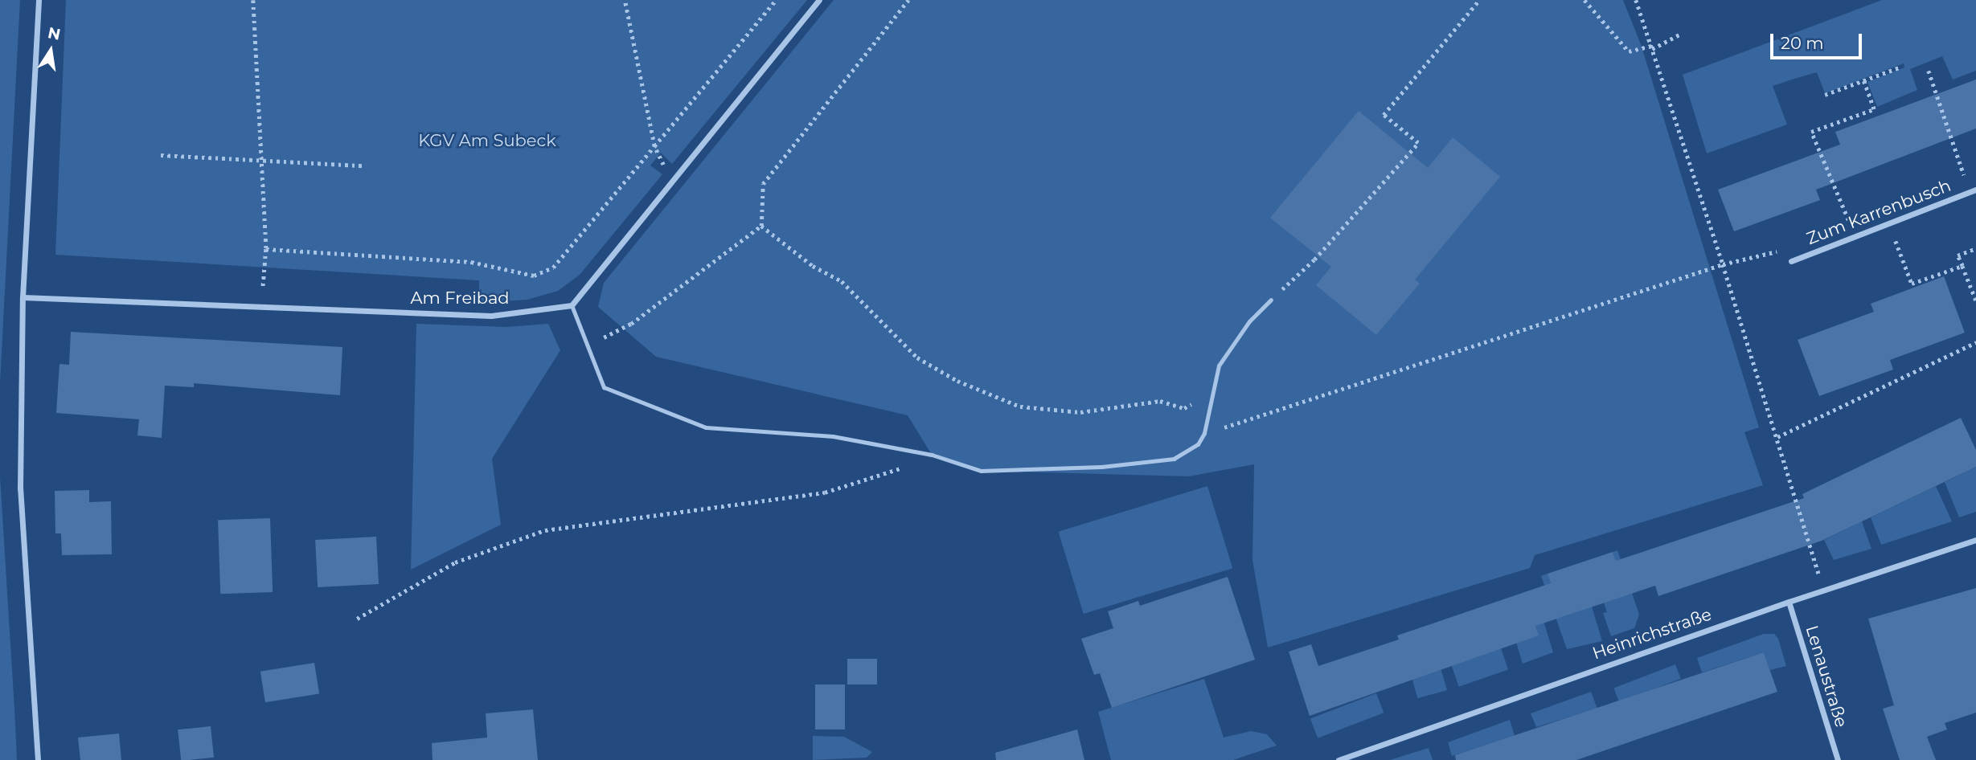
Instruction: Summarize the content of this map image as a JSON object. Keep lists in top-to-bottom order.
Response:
{
  "streets": {
    "street": [
      "Zum Karrenbusch",
      "Am Freibad",
      "Heinrichstraße",
      "Lenaustraße"
    ]
  },
  "crossings": [
    ["Heinrichstraße", "Lenaustraße"]
  ],
  "parks": ["KGV Am Subeck"],
  "scale_bar": "20 m",
  "north": "top"
}
